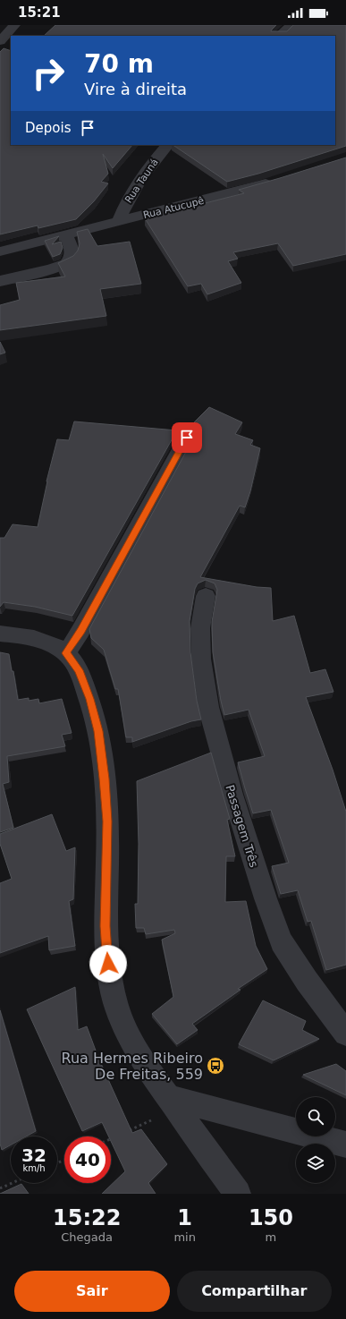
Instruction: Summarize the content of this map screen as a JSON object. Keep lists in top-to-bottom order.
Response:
{
  "streets": {
    "street": ["Rua Tauná", "Rua Atucupê", "Passagem Três"]
  },
  "crossings": [
    ["Rua Tauná", "Rua Atucupê"]
  ],
  "places": {
    "bus stop": ["Rua Hermes Ribeiro De Freitas, 559"]
  },
  "page": {
    "status": "15:21",
    "turn": ["70 m", "Vire à direita"],
    "then": "Depois",
    "speed": "32 km/h",
    "limit": "40",
    "eta": [
      "15:22",
      "Chegada",
      "1",
      "min",
      "150",
      "m"
    ],
    "buttons": ["Sair", "Compartilhar"]
  }
}
